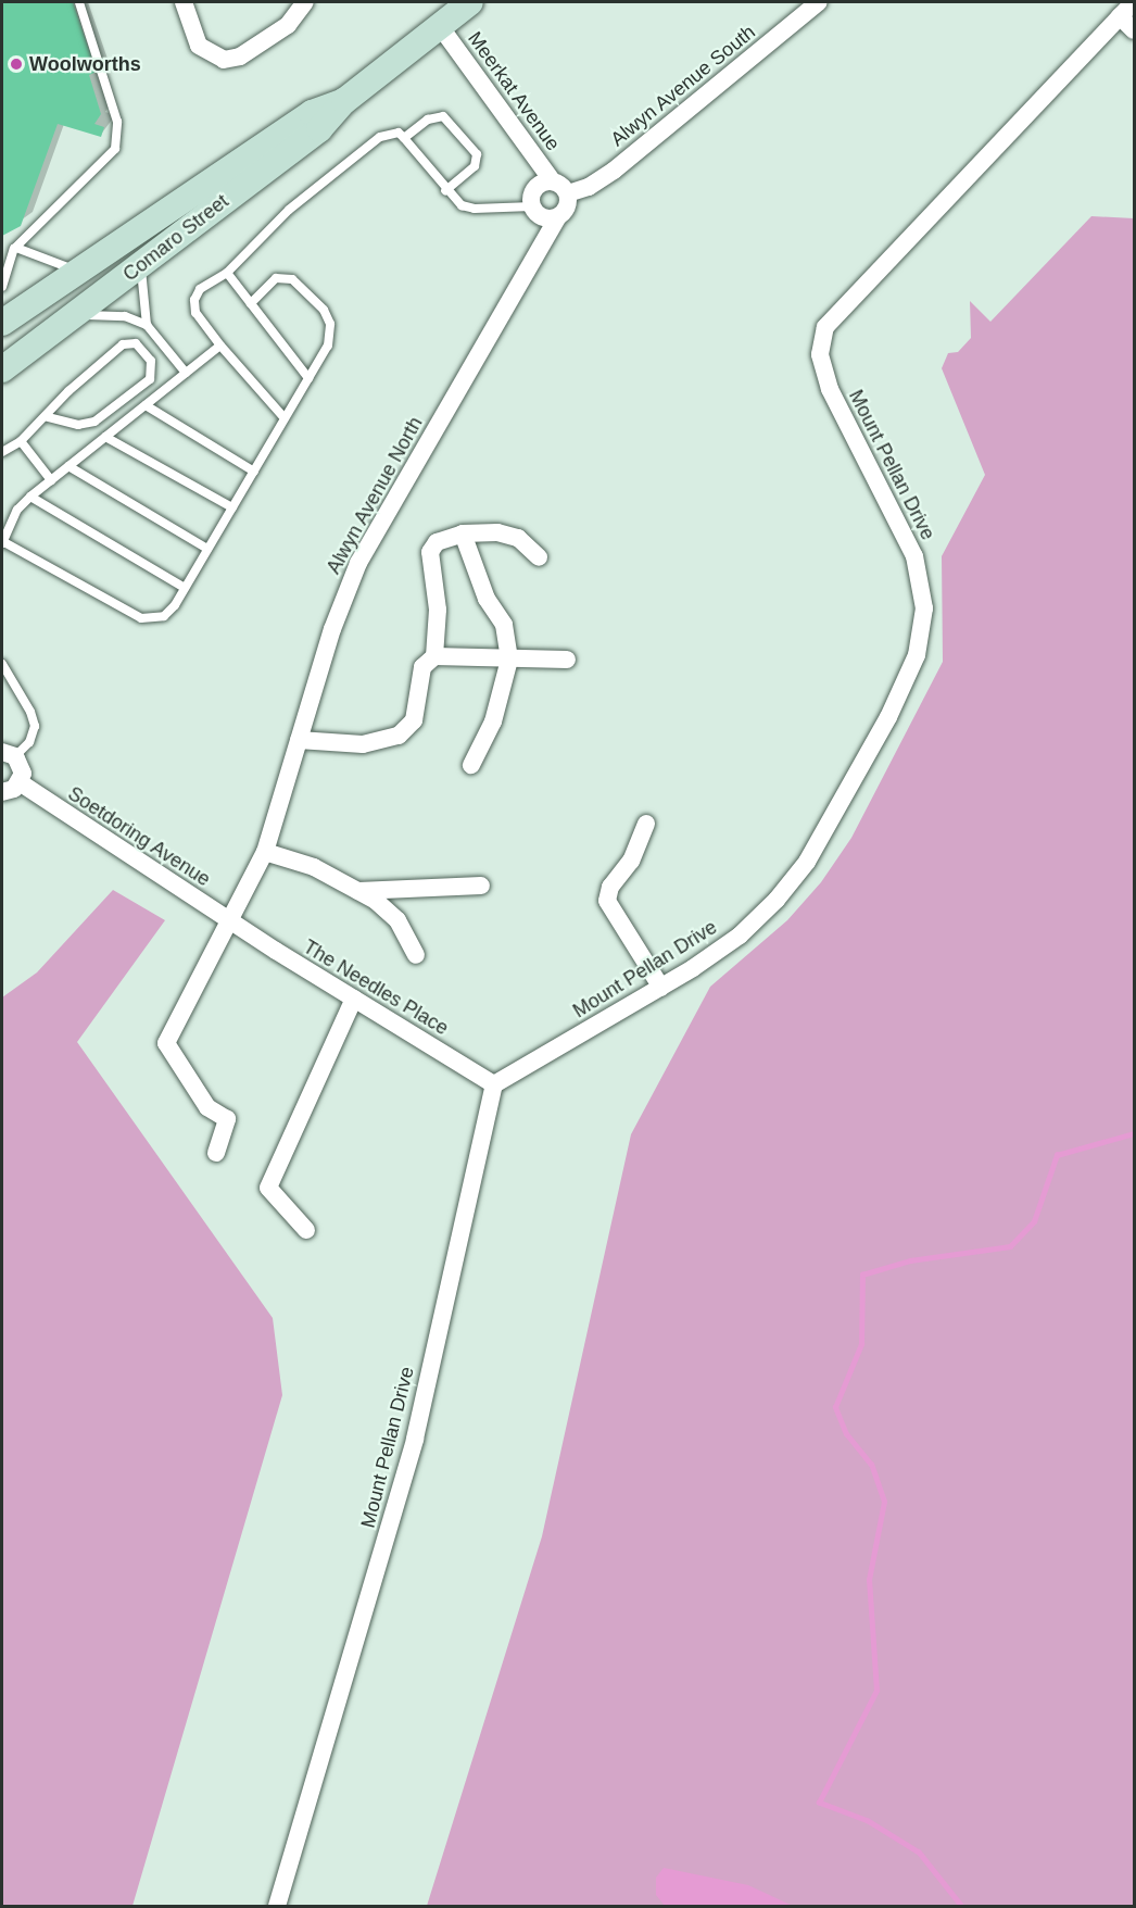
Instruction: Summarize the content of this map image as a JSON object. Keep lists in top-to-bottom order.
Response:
{
  "streets": {
    "street": [
      "Alwyn Avenue South",
      "Meerkat Avenue",
      "Comaro Street",
      "Mount Pellan Drive",
      "Alwyn Avenue North",
      "Soetdoring Avenue",
      "The Needles Place"
    ]
  },
  "crossings": [
    ["Alwyn Avenue South", "Meerkat Avenue"],
    ["Alwyn Avenue South", "Alwyn Avenue North"],
    ["Meerkat Avenue", "Comaro Street"],
    ["Meerkat Avenue", "Alwyn Avenue North"],
    ["Mount Pellan Drive", "The Needles Place"],
    ["Alwyn Avenue North", "Soetdoring Avenue"],
    ["Alwyn Avenue North", "The Needles Place"],
    ["Soetdoring Avenue", "The Needles Place"]
  ],
  "places": ["Woolworths"]
}
